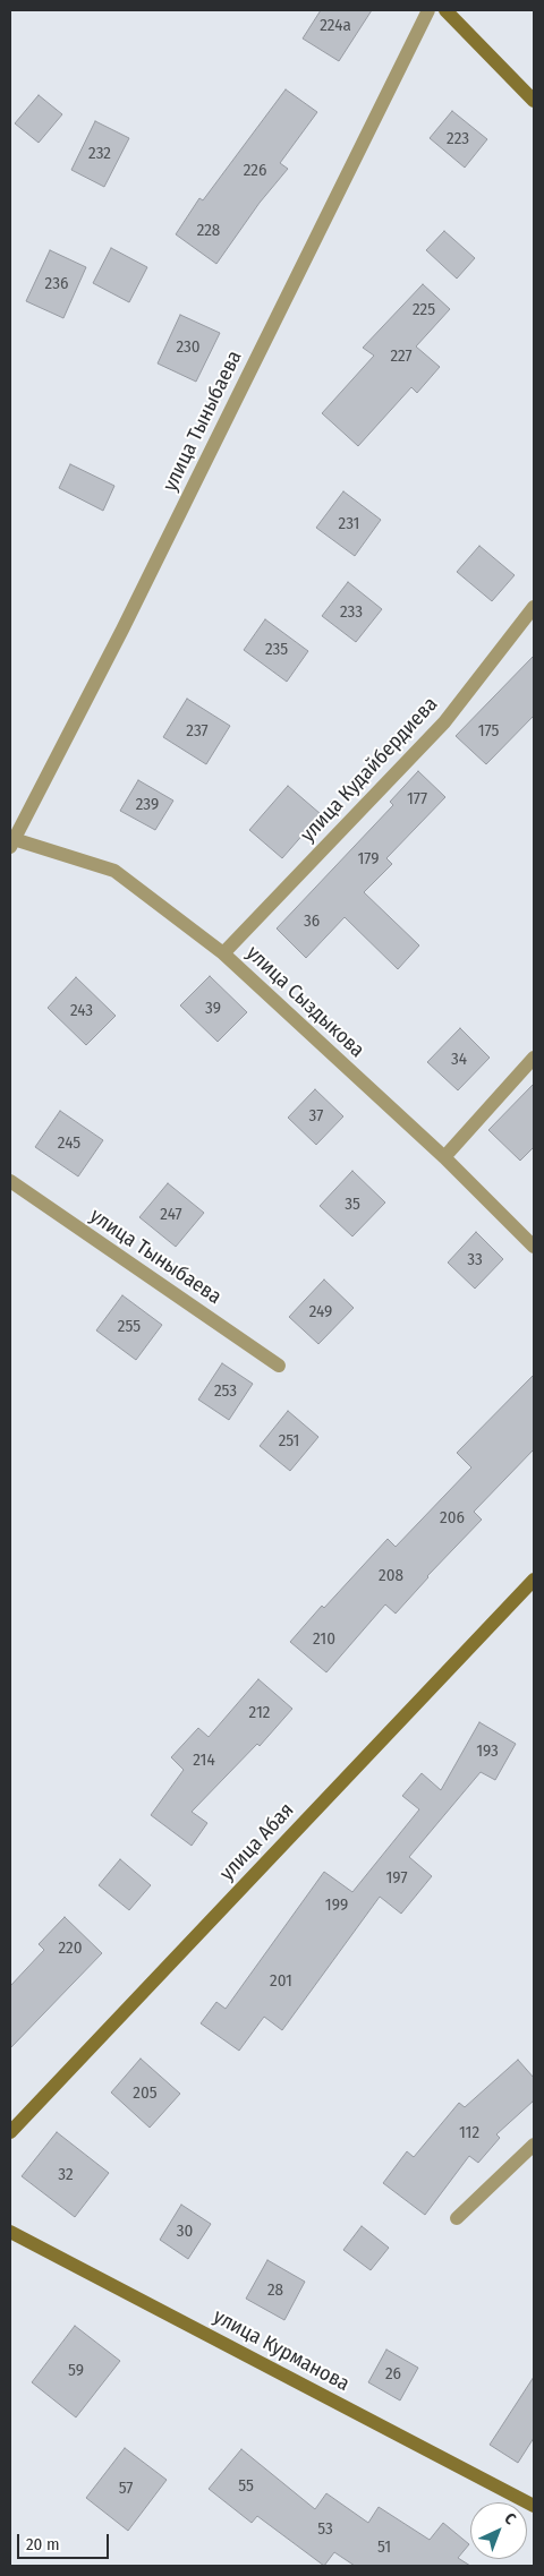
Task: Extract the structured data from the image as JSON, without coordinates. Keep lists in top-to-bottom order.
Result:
{
  "streets": {
    "street": [
      "улица Тыныбаева",
      "улица Кудайбердиева",
      "улица Сыздыкова",
      "улица Абая",
      "улица Курманова"
    ]
  },
  "crossings": [
    ["улица Тыныбаева", "улица Сыздыкова"],
    ["улица Кудайбердиева", "улица Сыздыкова"]
  ],
  "house_numbers": [
    "224а",
    "223",
    "232",
    "226",
    "228",
    "236",
    "225",
    "230",
    "227",
    "231",
    "233",
    "235",
    "237",
    "175",
    "177",
    "239",
    "179",
    "36",
    "39",
    "243",
    "34",
    "37",
    "245",
    "35",
    "247",
    "33",
    "249",
    "255",
    "253",
    "251",
    "206",
    "208",
    "210",
    "212",
    "193",
    "214",
    "197",
    "199",
    "220",
    "201",
    "205",
    "112",
    "32",
    "30",
    "28",
    "59",
    "26",
    "55",
    "57",
    "53",
    "51"
  ],
  "scale_bar": "20 m",
  "north": "top right"
}
